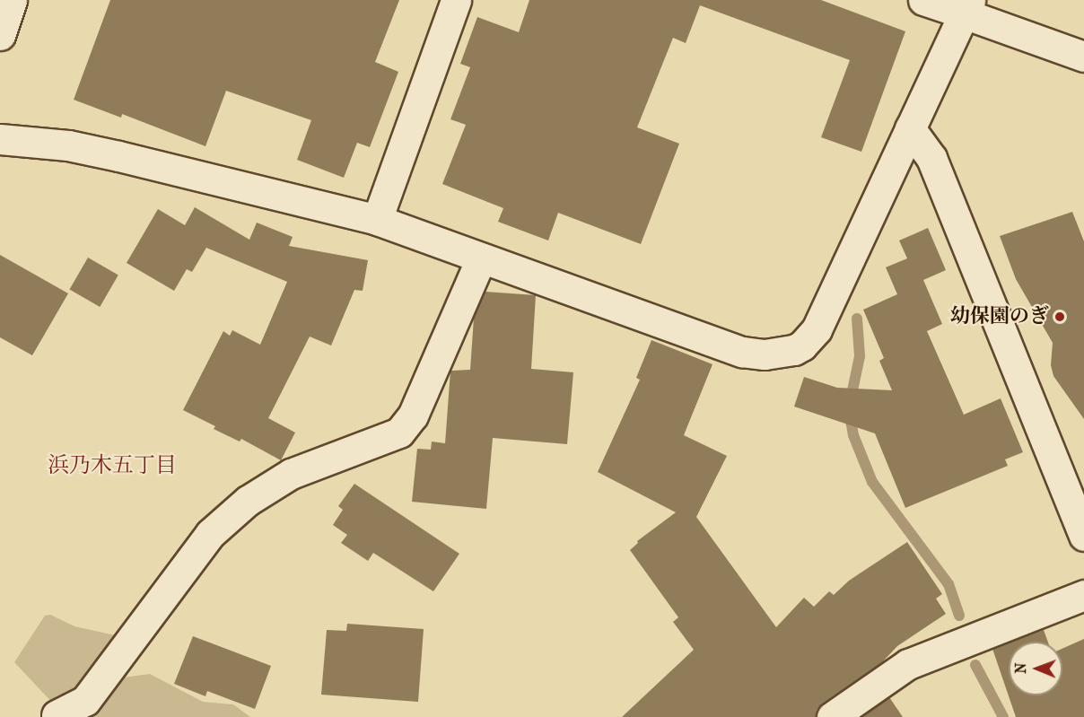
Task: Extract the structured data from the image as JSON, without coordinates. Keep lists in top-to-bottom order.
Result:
{
  "districts": ["浜乃木五丁目"],
  "places": ["幼保園のぎ"],
  "north": "left"
}
